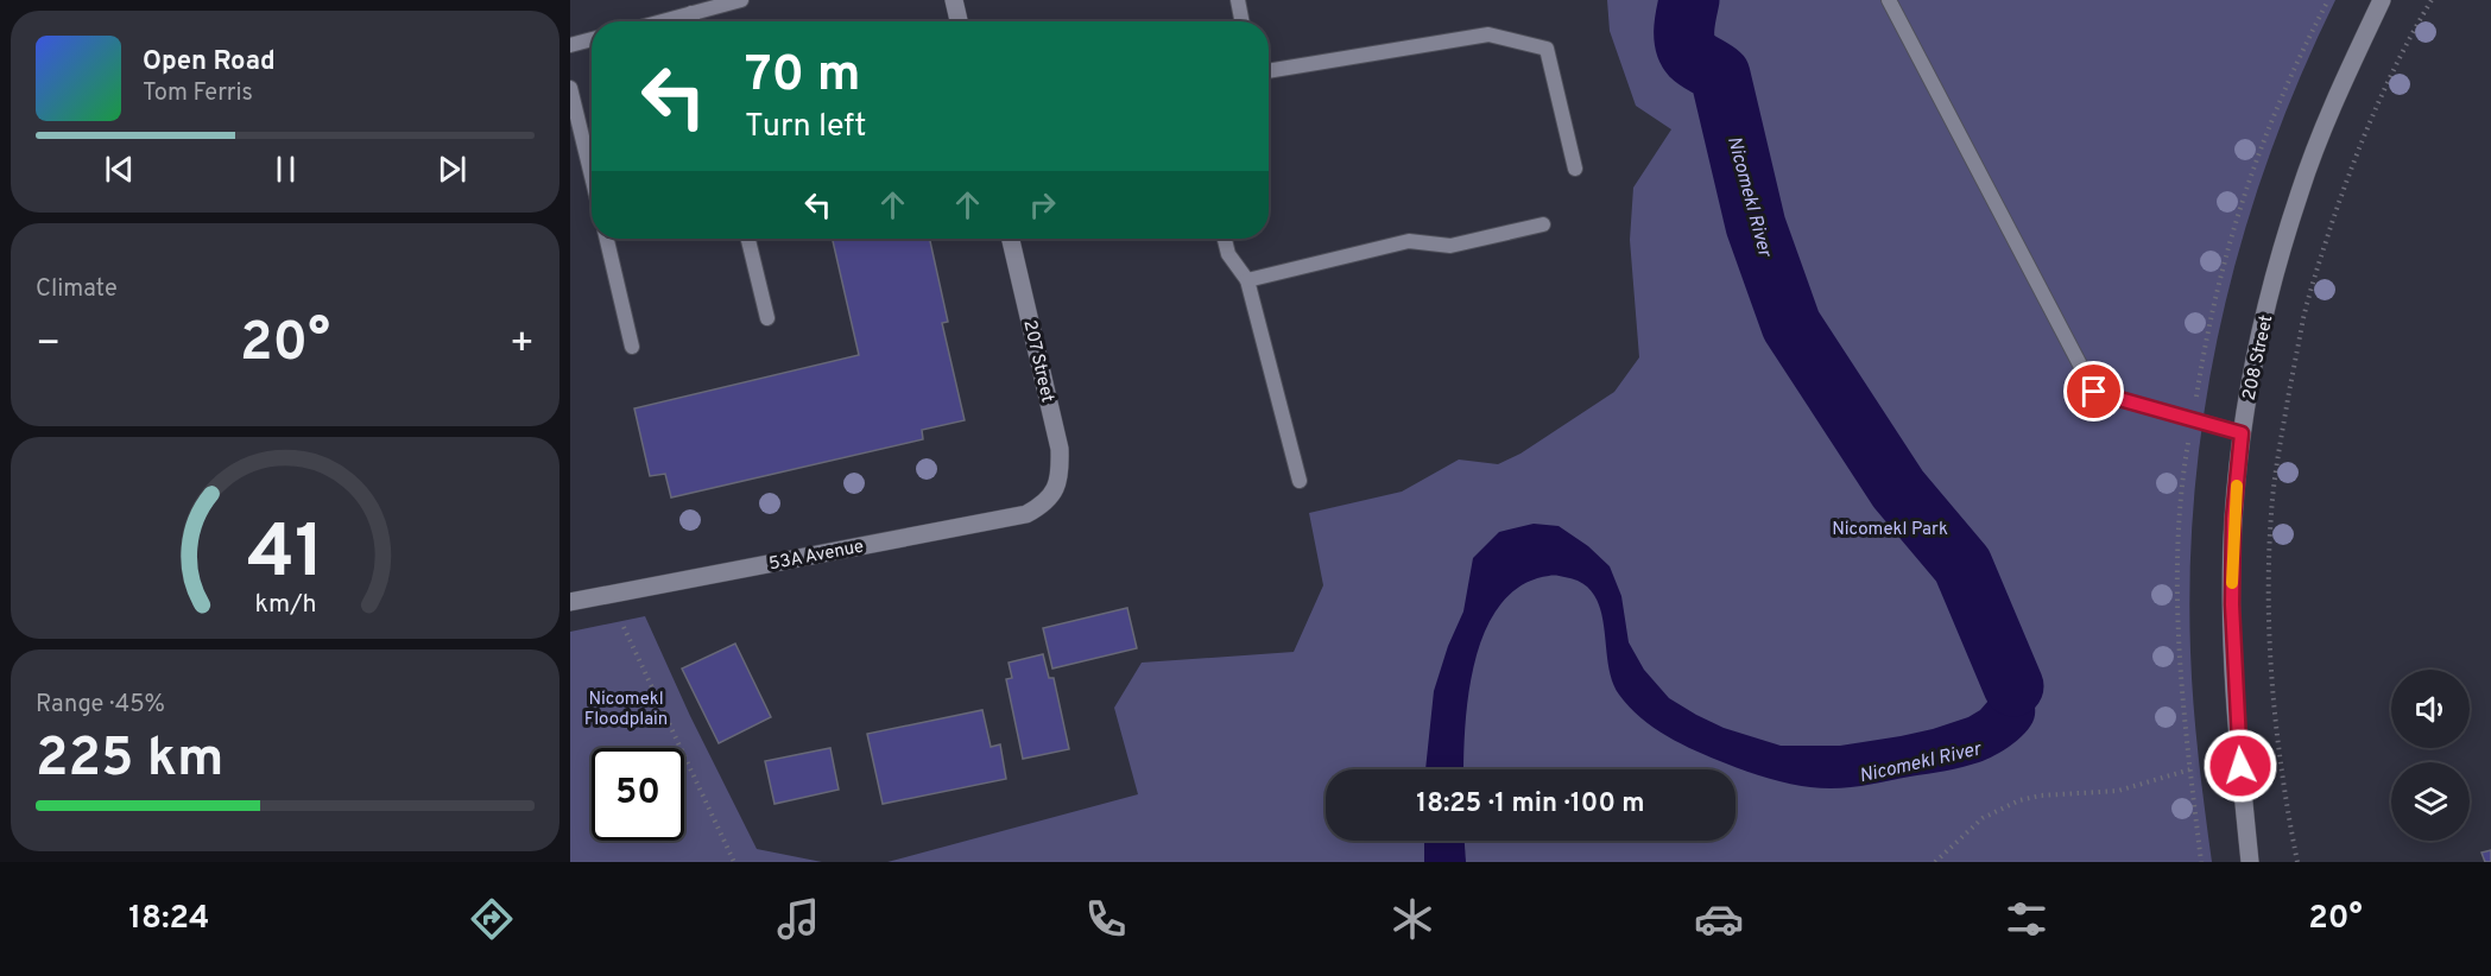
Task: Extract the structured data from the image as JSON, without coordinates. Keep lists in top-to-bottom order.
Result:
{
  "streets": {
    "main road": ["208 Street", "207 Street", "53A Avenue"]
  },
  "crossings": [
    ["207 Street", "53A Avenue"]
  ],
  "water": ["Nicomekl River"],
  "parks": ["Nicomekl Park", "Nicomekl Floodplain"],
  "page": {
    "turn": ["70 m", "Turn left"],
    "song": ["Open Road", "Tom Ferris"],
    "tile": [
      "Climate",
      ["Range · 45%", "225 km"]
    ],
    "heat": ["−", "20°", "+"],
    "limit": "50",
    "trip": "18:25 · 1 min · 100 m",
    "tabs": ["18:24", "20°"],
    "gauge": ["41", "km/h"]
  }
}
